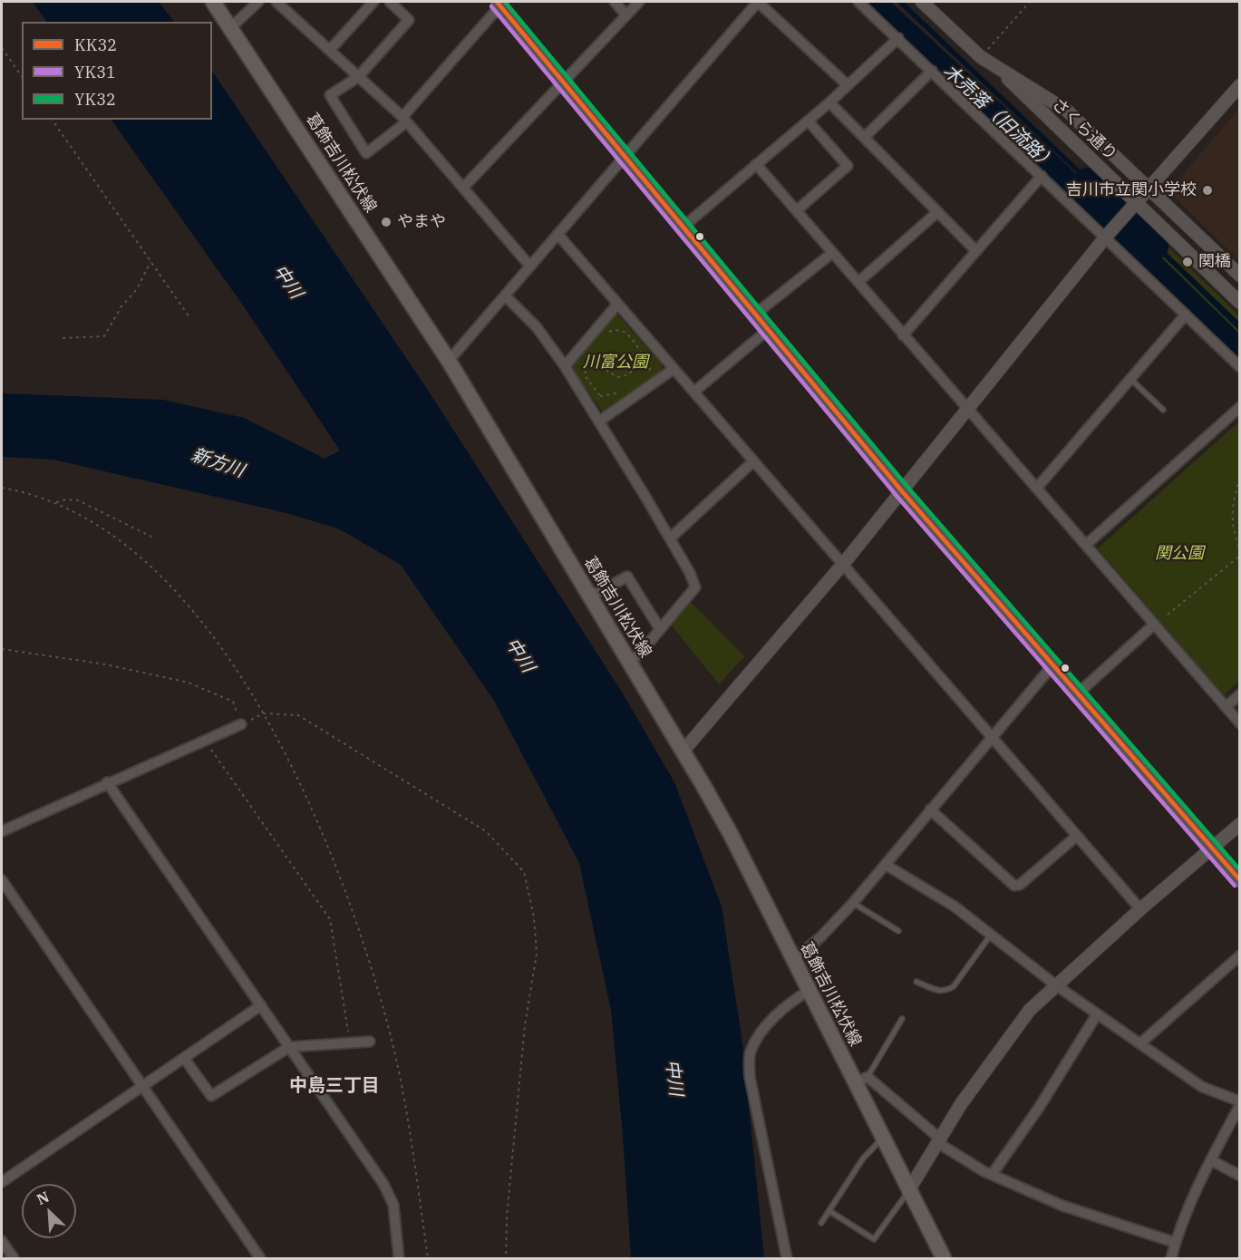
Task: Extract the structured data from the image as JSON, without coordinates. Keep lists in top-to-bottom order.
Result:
{
  "streets": {
    "main road": ["葛飾吉川松伏線"],
    "street": ["さくら通り"]
  },
  "districts": ["中島三丁目"],
  "water": ["木売落（旧流路）", "中川", "新方川"],
  "parks": ["川富公園", "関公園"],
  "places": ["吉川市立関小学校", "やまや", "関橋"],
  "lines": ["transit line KK32", "transit line YK32", "transit line YK31"],
  "legend": ["KK32", "YK31", "YK32"],
  "north": "top left"
}
